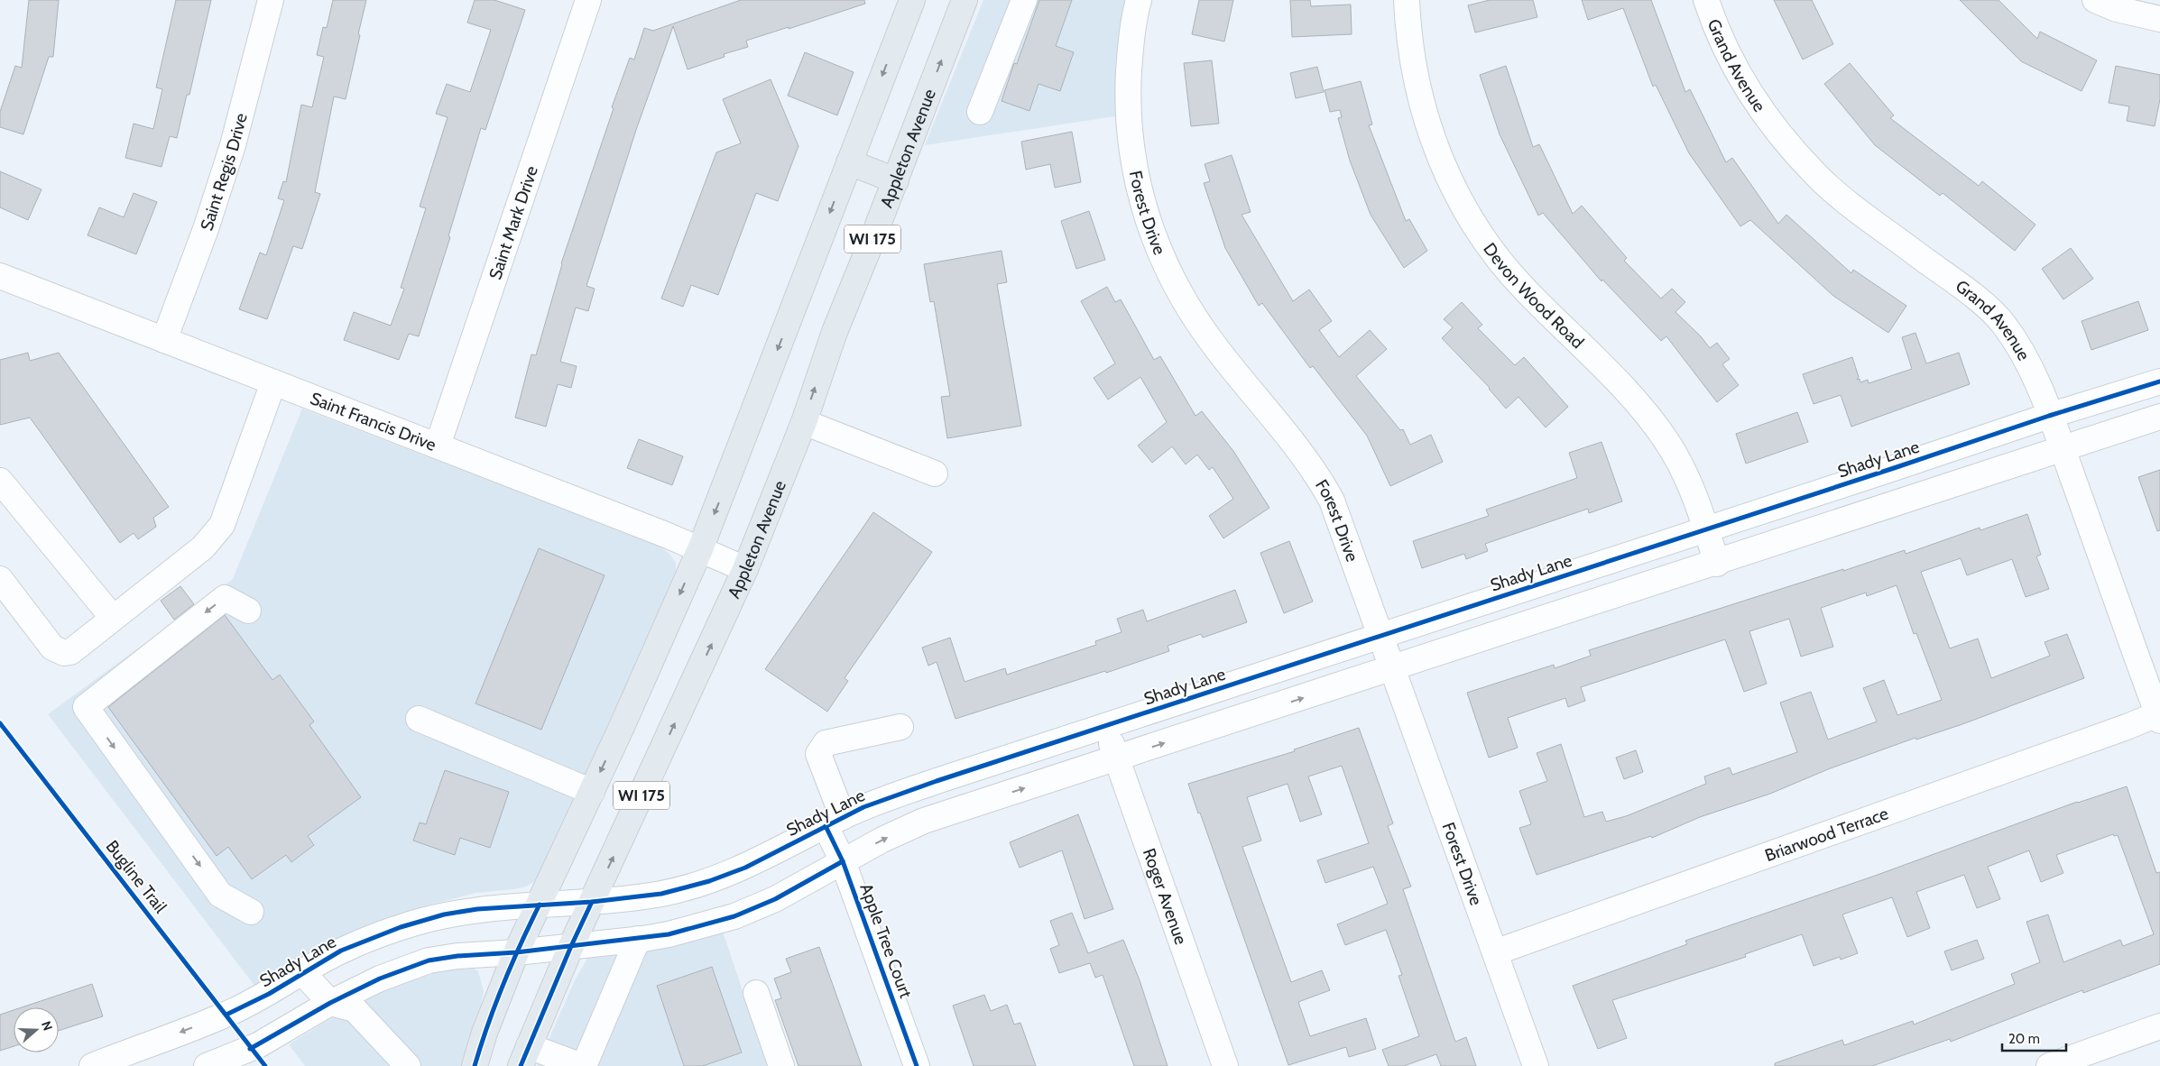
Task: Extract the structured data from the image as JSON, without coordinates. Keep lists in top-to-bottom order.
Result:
{
  "streets": {
    "main road": ["Appleton Avenue", "WI 175"],
    "street": [
      "Grand Avenue",
      "Saint Regis Drive",
      "Forest Drive",
      "Saint Mark Drive",
      "Devon Wood Road",
      "Saint Francis Drive",
      "Shady Lane",
      "Briarwood Terrace",
      "Roger Avenue",
      "Apple Tree Court"
    ],
    "cycle path": ["Bugline Trail"]
  },
  "crossings": [
    ["Grand Avenue", "Shady Lane"],
    ["Grand Avenue", "Briarwood Terrace"],
    ["Appleton Avenue", "Saint Francis Drive"],
    ["Appleton Avenue", "Shady Lane"],
    ["Saint Regis Drive", "Saint Francis Drive"],
    ["Forest Drive", "Shady Lane"],
    ["Forest Drive", "Briarwood Terrace"],
    ["Saint Mark Drive", "Saint Francis Drive"],
    ["WI 175", "Saint Francis Drive"],
    ["WI 175", "Shady Lane"],
    ["Devon Wood Road", "Shady Lane"],
    ["Shady Lane", "Roger Avenue"],
    ["Shady Lane", "Apple Tree Court"]
  ],
  "scale_bar": "20 m",
  "north": "right"
}
